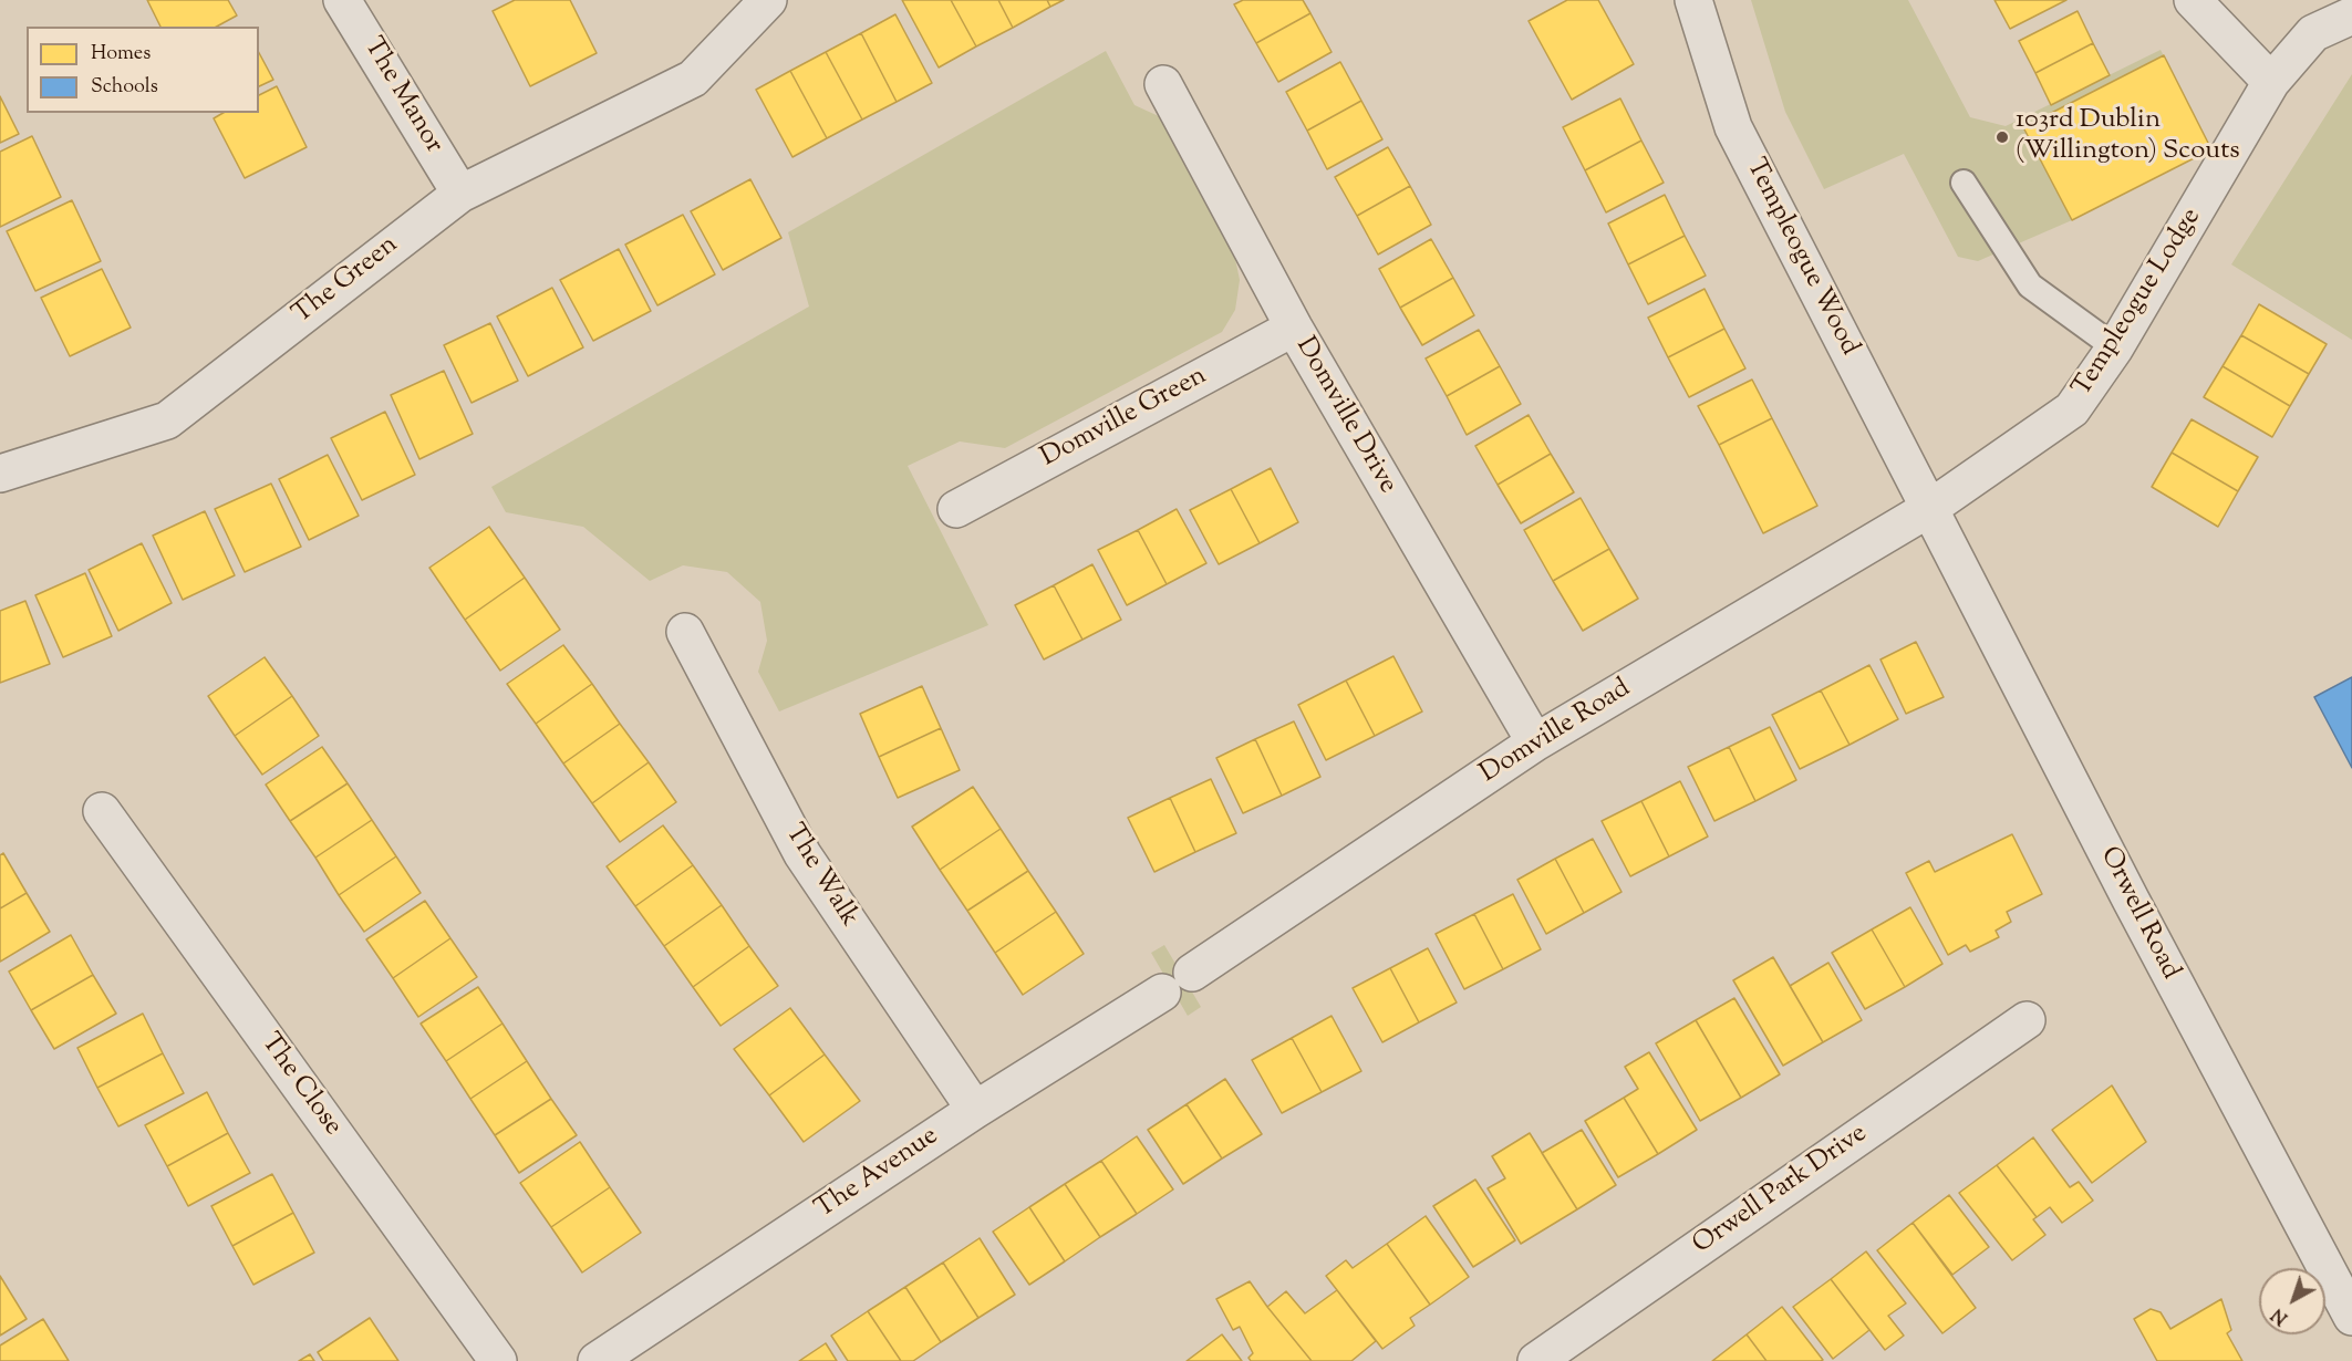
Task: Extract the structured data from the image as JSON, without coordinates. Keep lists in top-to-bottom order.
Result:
{
  "streets": {
    "street": [
      "The Manor",
      "Templeogue Wood",
      "The Green",
      "Templeogue Lodge",
      "Domville Drive",
      "Domville Green",
      "Domville Road",
      "The Walk",
      "Orwell Road",
      "The Close",
      "The Avenue",
      "Orwell Park Drive"
    ]
  },
  "crossings": [
    ["The Manor", "The Green"],
    ["Templeogue Wood", "Templeogue Lodge"],
    ["Templeogue Wood", "Domville Road"],
    ["Templeogue Wood", "Orwell Road"],
    ["Templeogue Lodge", "Domville Road"],
    ["Templeogue Lodge", "Orwell Road"],
    ["Domville Drive", "Domville Green"],
    ["Domville Drive", "Domville Road"],
    ["Domville Road", "Orwell Road"],
    ["The Walk", "The Avenue"]
  ],
  "places": ["103rd Dublin (Willington) Scouts"],
  "legend": ["Homes", "Schools"],
  "north": "bottom left"
}
